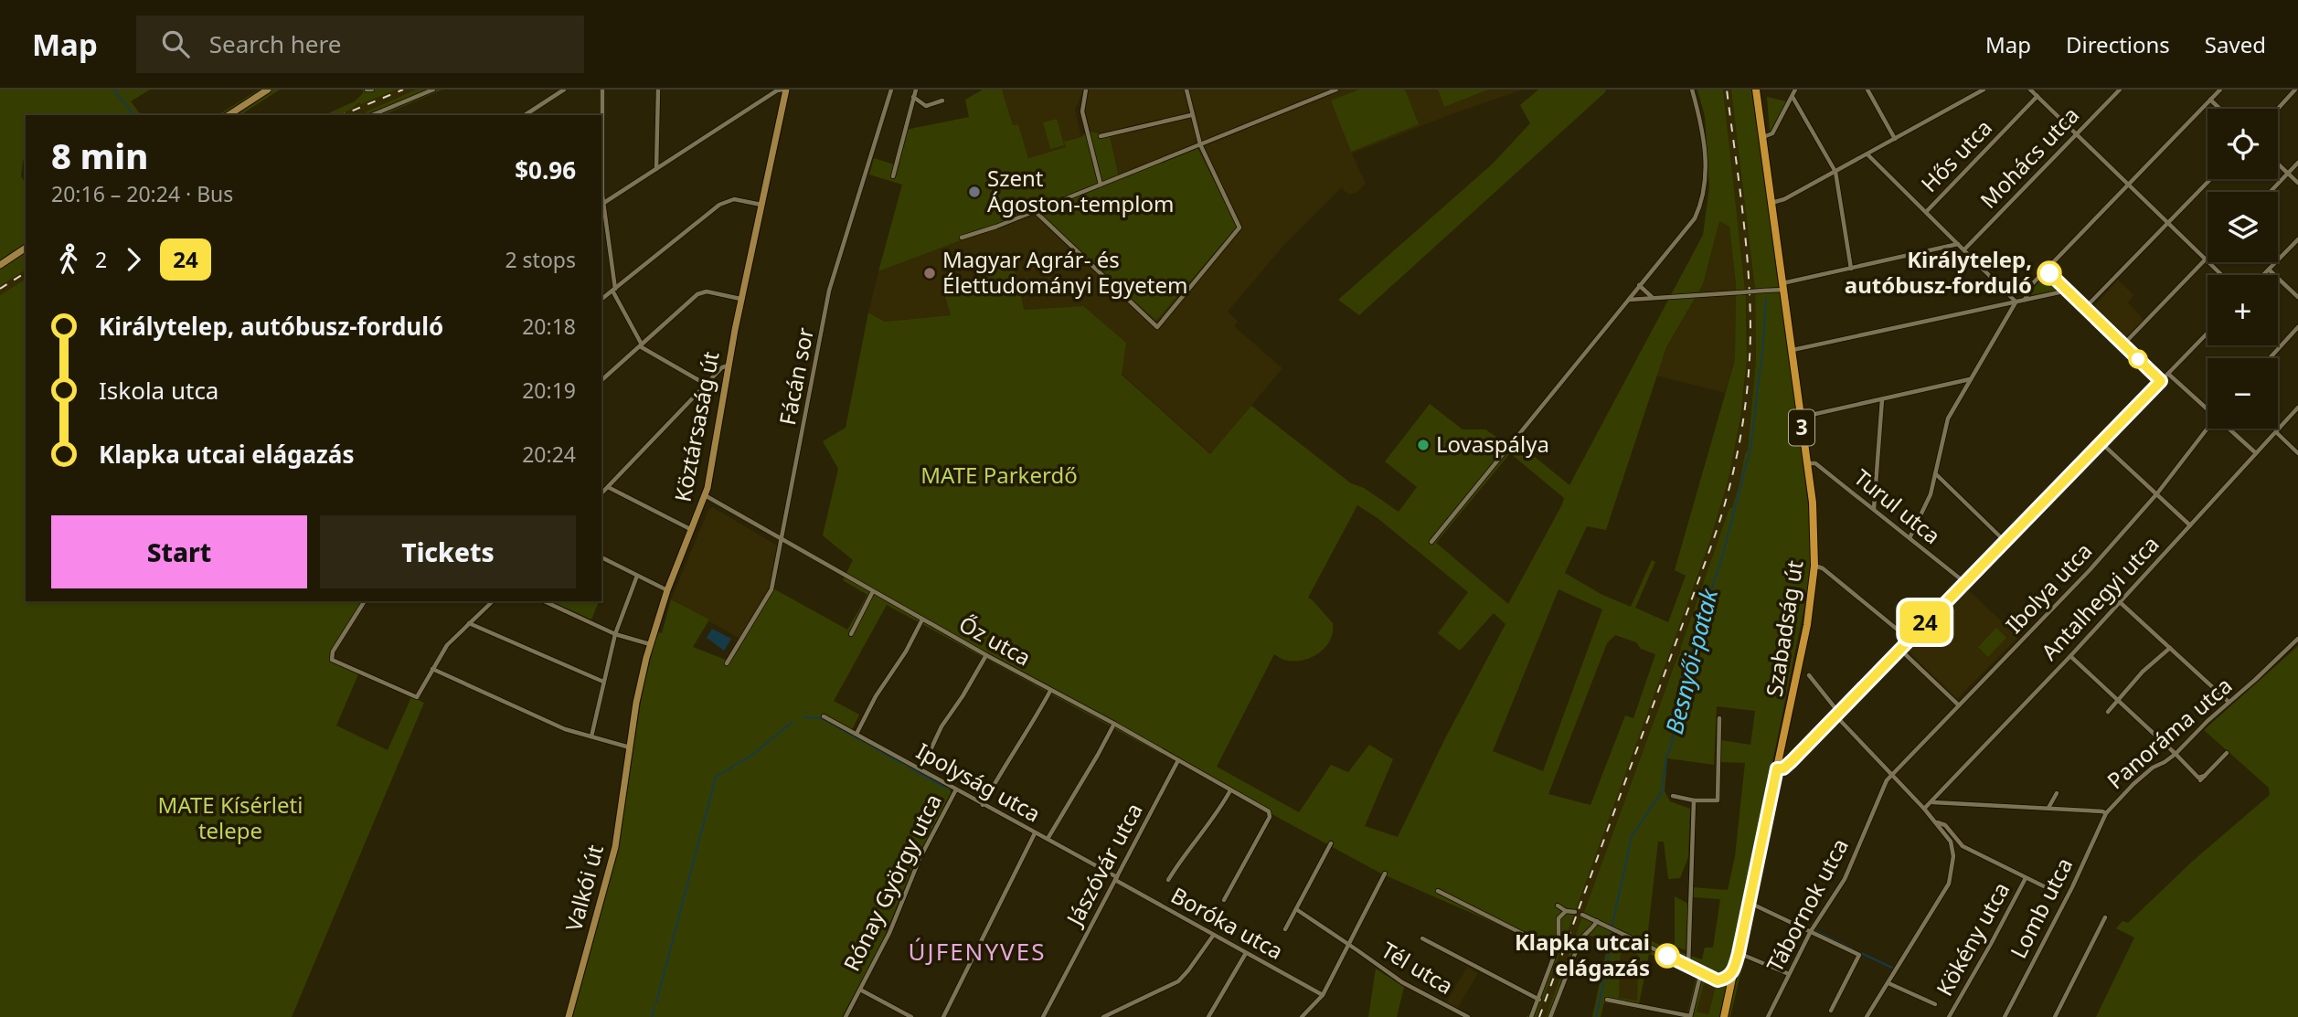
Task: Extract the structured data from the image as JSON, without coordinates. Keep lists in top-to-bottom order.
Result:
{
  "streets": {
    "main road": [
      "Köztársaság út",
      "3",
      "Szabadság út",
      "Valkói út"
    ],
    "street": [
      "Hős utca",
      "Mohács utca",
      "Fácán sor",
      "Turul utca",
      "Ibolya utca",
      "Antalhegyi utca",
      "Őz utca",
      "Panoráma utca",
      "Ipolyság utca",
      "Jászóvár utca",
      "Rónay György utca",
      "Tábornok utca",
      "Lomb utca",
      "Boróka utca",
      "Kökény utca",
      "Tél utca"
    ]
  },
  "crossings": [
    ["Fácán sor", "Őz utca"],
    ["Köztársaság út", "Őz utca"],
    ["Köztársaság út", "Valkói út"],
    ["Turul utca", "Szabadság út"],
    ["Ibolya utca", "Tábornok utca"],
    ["Antalhegyi utca", "Panoráma utca"],
    ["Őz utca", "Jászóvár utca"],
    ["Panoráma utca", "Lomb utca"],
    ["Ipolyság utca", "Jászóvár utca"],
    ["Ipolyság utca", "Rónay György utca"],
    ["Ipolyság utca", "Boróka utca"],
    ["Jászóvár utca", "Boróka utca"]
  ],
  "districts": ["ÚJFENYVES"],
  "water": ["Besnyői-patak"],
  "parks": ["MATE Parkerdő", "MATE Kísérleti telepe"],
  "places": [
    "Szent Ágoston-templom",
    "Magyar Agrár- és Élettudományi Egyetem",
    "Királytelep, autóbusz-forduló",
    "Lovaspálya",
    "Klapka utcai elágazás"
  ],
  "lines": ["bus line 24"],
  "page": {
    "header": "Map",
    "search": "Search here",
    "nav": ["Map", "Directions", "Saved"],
    "on_map": "24",
    "map_buttons": ["+", "−"],
    "heading": ["8 min", "20:16 – 20:24 · Bus", "$0.96"],
    "legs": ["2", "24", "2 stops"],
    "list": [
      {
        "name": "Királytelep, autóbusz-forduló",
        "value": "20:18"
      },
      {
        "name": "Iskola utca",
        "value": "20:19"
      },
      {
        "name": "Klapka utcai elágazás",
        "value": "20:24"
      }
    ],
    "buttons": ["Start", "Tickets"]
  }
}
